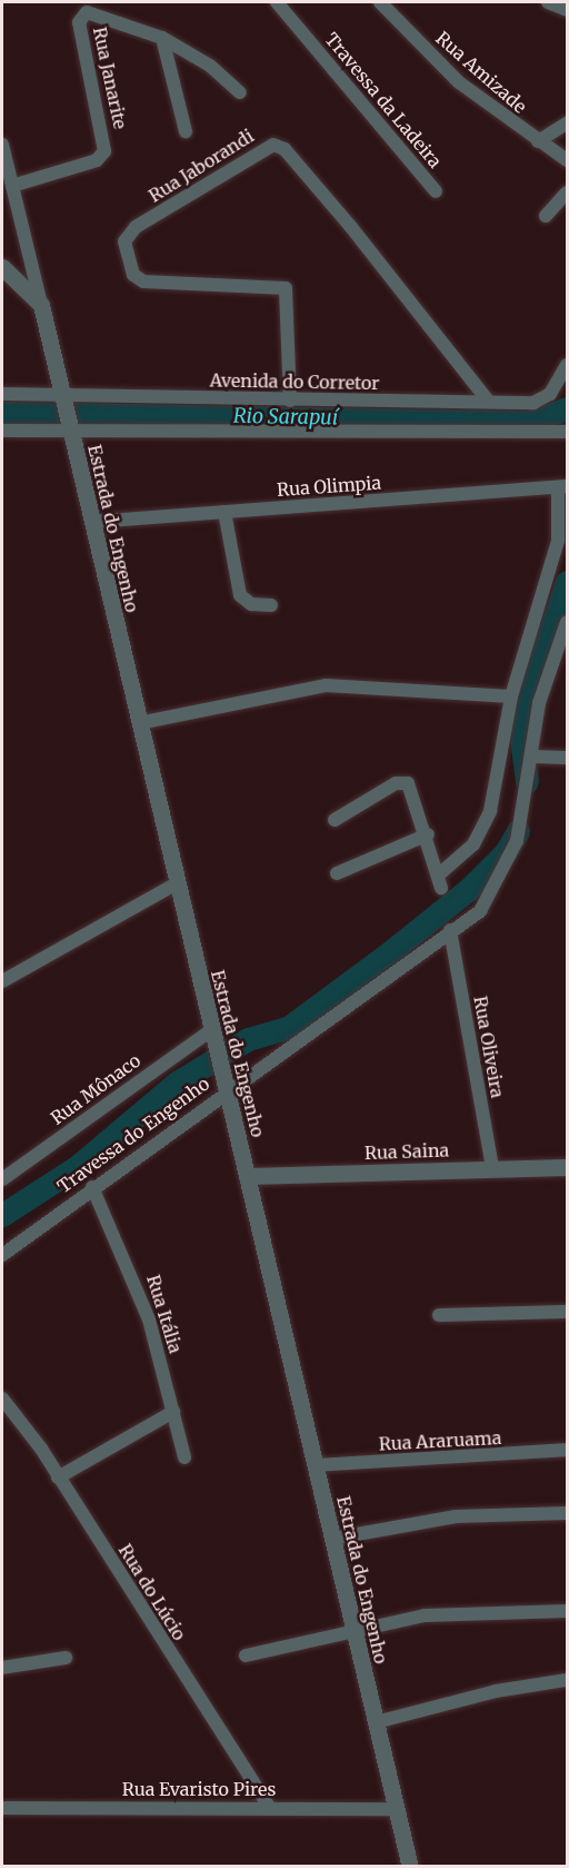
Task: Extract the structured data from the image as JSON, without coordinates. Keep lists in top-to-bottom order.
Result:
{
  "streets": {
    "street": [
      "Rua Amizade",
      "Rua Janarite",
      "Travessa da Ladeira",
      "Rua Jaborandi",
      "Avenida do Corretor",
      "Rua Olimpia",
      "Estrada do Engenho",
      "Rua Oliveira",
      "Rua Mônaco",
      "Travessa do Engenho",
      "Rua Saina",
      "Rua Itália",
      "Rua Araruama",
      "Rua do Lúcio",
      "Rua Evaristo Pires"
    ]
  },
  "crossings": [
    ["Rua Jaborandi", "Avenida do Corretor"],
    ["Avenida do Corretor", "Estrada do Engenho"],
    ["Rua Olimpia", "Estrada do Engenho"],
    ["Estrada do Engenho", "Rua Mônaco"],
    ["Estrada do Engenho", "Travessa do Engenho"],
    ["Estrada do Engenho", "Rua Saina"],
    ["Estrada do Engenho", "Rua Araruama"],
    ["Estrada do Engenho", "Rua Evaristo Pires"],
    ["Rua Oliveira", "Travessa do Engenho"],
    ["Rua Oliveira", "Rua Saina"],
    ["Travessa do Engenho", "Rua Itália"],
    ["Rua do Lúcio", "Rua Evaristo Pires"]
  ],
  "water": ["Rio Sarapuí"]
}
